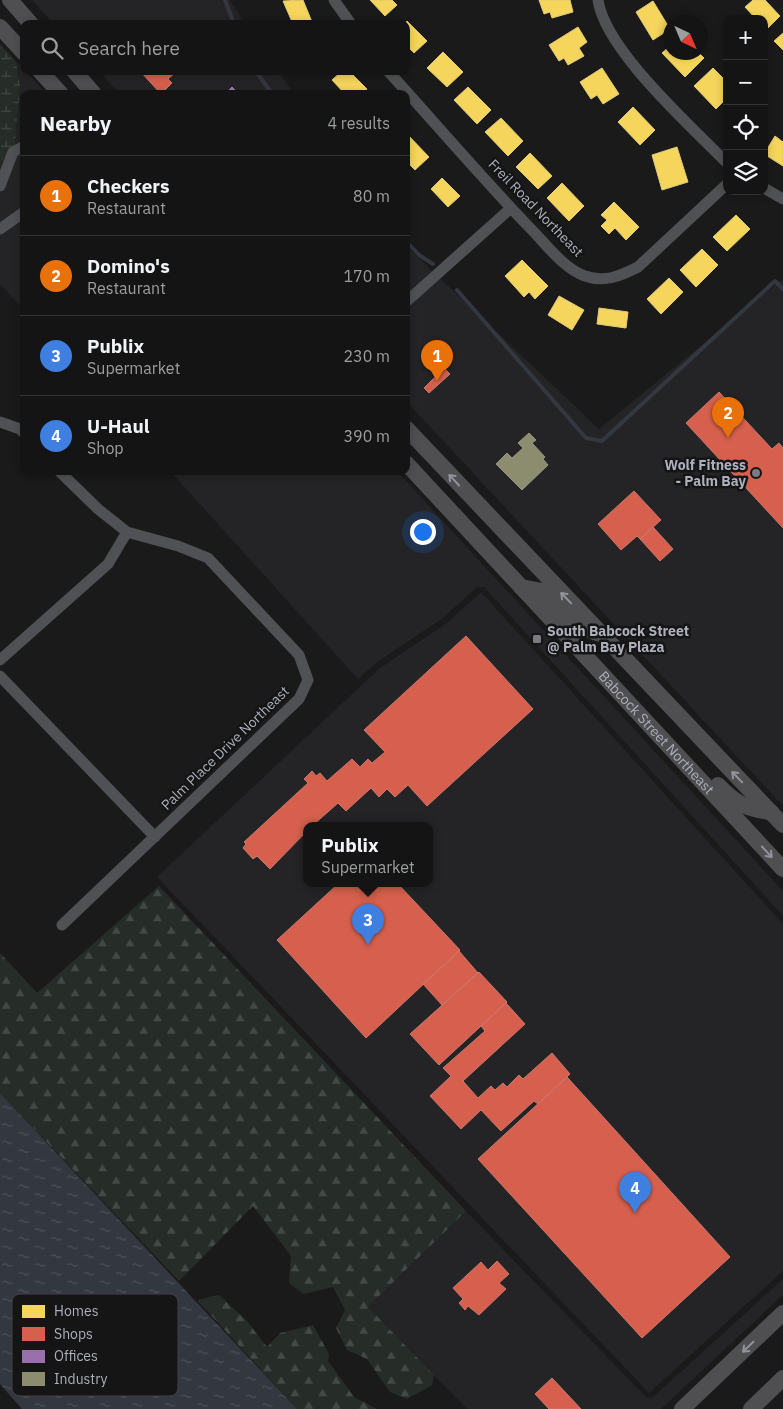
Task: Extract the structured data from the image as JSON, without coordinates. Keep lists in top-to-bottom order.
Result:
{
  "streets": {
    "main road": ["Babcock Street Northeast"],
    "street": ["Freil Road Northeast", "Palm Place Drive Northeast"]
  },
  "places": {
    "other": ["Wolf Fitness - Palm Bay"],
    "transit": ["South Babcock Street @ Palm Bay Plaza"]
  },
  "legend": [
    "Homes",
    "Shops",
    "Offices",
    "Industry"
  ],
  "north": "bottom right",
  "page": {
    "map_buttons": ["+", "−"],
    "search": "Search here",
    "heading": ["Nearby", "4 results"],
    "list": [
      {
        "mark": "1",
        "name": "Checkers",
        "note": "Restaurant",
        "value": "80 m"
      },
      {
        "mark": "2",
        "name": "Domino's",
        "note": "Restaurant",
        "value": "170 m"
      },
      {
        "mark": "3",
        "name": "Publix",
        "note": "Supermarket",
        "value": "230 m"
      },
      {
        "mark": "4",
        "name": "U-Haul",
        "note": "Shop",
        "value": "390 m"
      }
    ],
    "pins": [
      "1",
      "2",
      "3",
      "4"
    ],
    "popup": ["Publix", "Supermarket"]
  }
}
